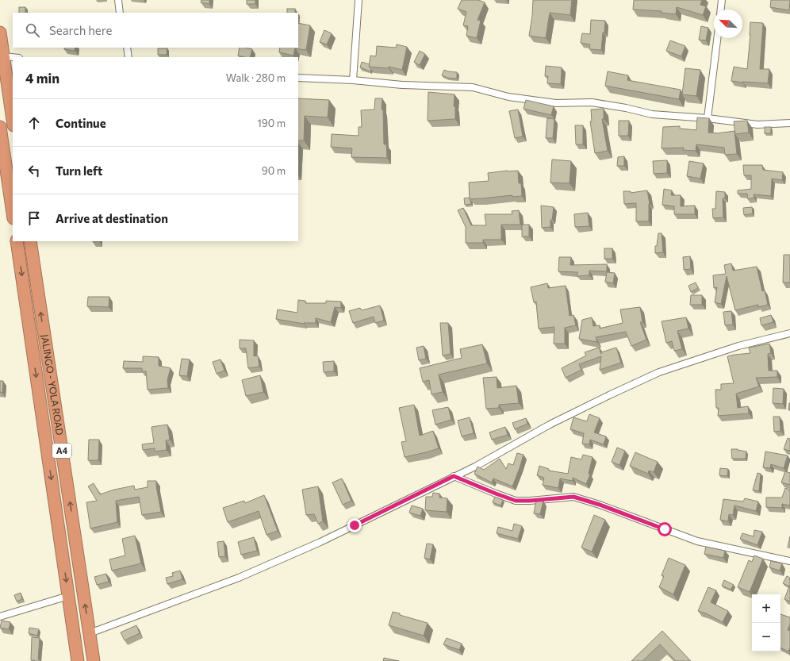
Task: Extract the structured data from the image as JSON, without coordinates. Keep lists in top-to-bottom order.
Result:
{
  "streets": {
    "highway": ["JALINGO - YOLA ROAD", "A4"]
  },
  "north": "top left",
  "page": {
    "search": "Search here",
    "heading": ["4 min", "Walk · 280 m"],
    "list": [
      ["Continue", "190 m"],
      ["Turn left", "90 m"],
      "Arrive at destination"
    ],
    "map_buttons": ["+", "−"]
  }
}
